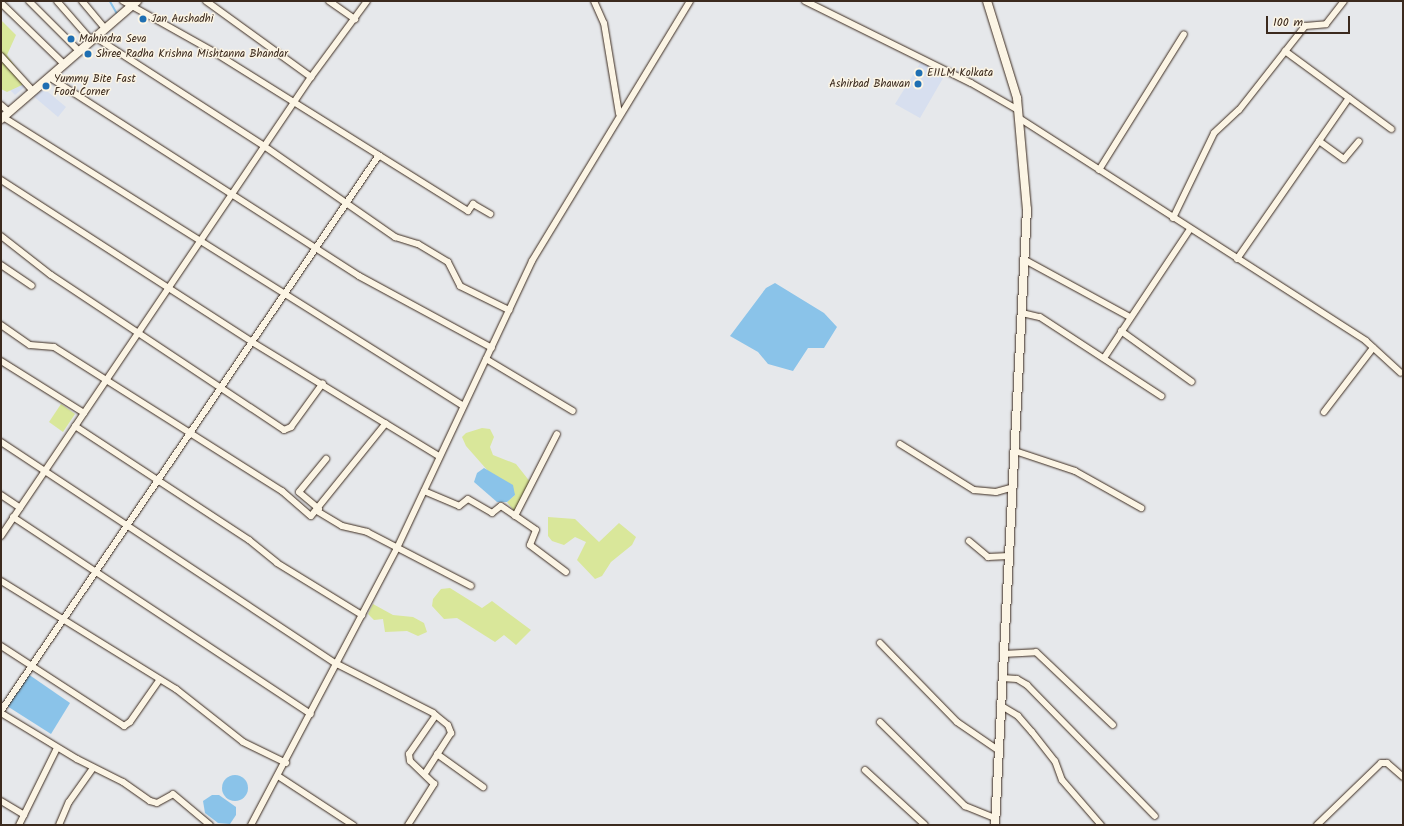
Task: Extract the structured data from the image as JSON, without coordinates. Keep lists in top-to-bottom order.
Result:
{
  "places": [
    "Jan Aushadhi",
    "Mahindra Seva",
    "Shree Radha Krishna Mishtanna Bhandar",
    "EIILM Kolkata",
    "Ashirbad Bhawan",
    "Yummy Bite Fast Food Corner"
  ],
  "scale_bar": "100 m"
}
